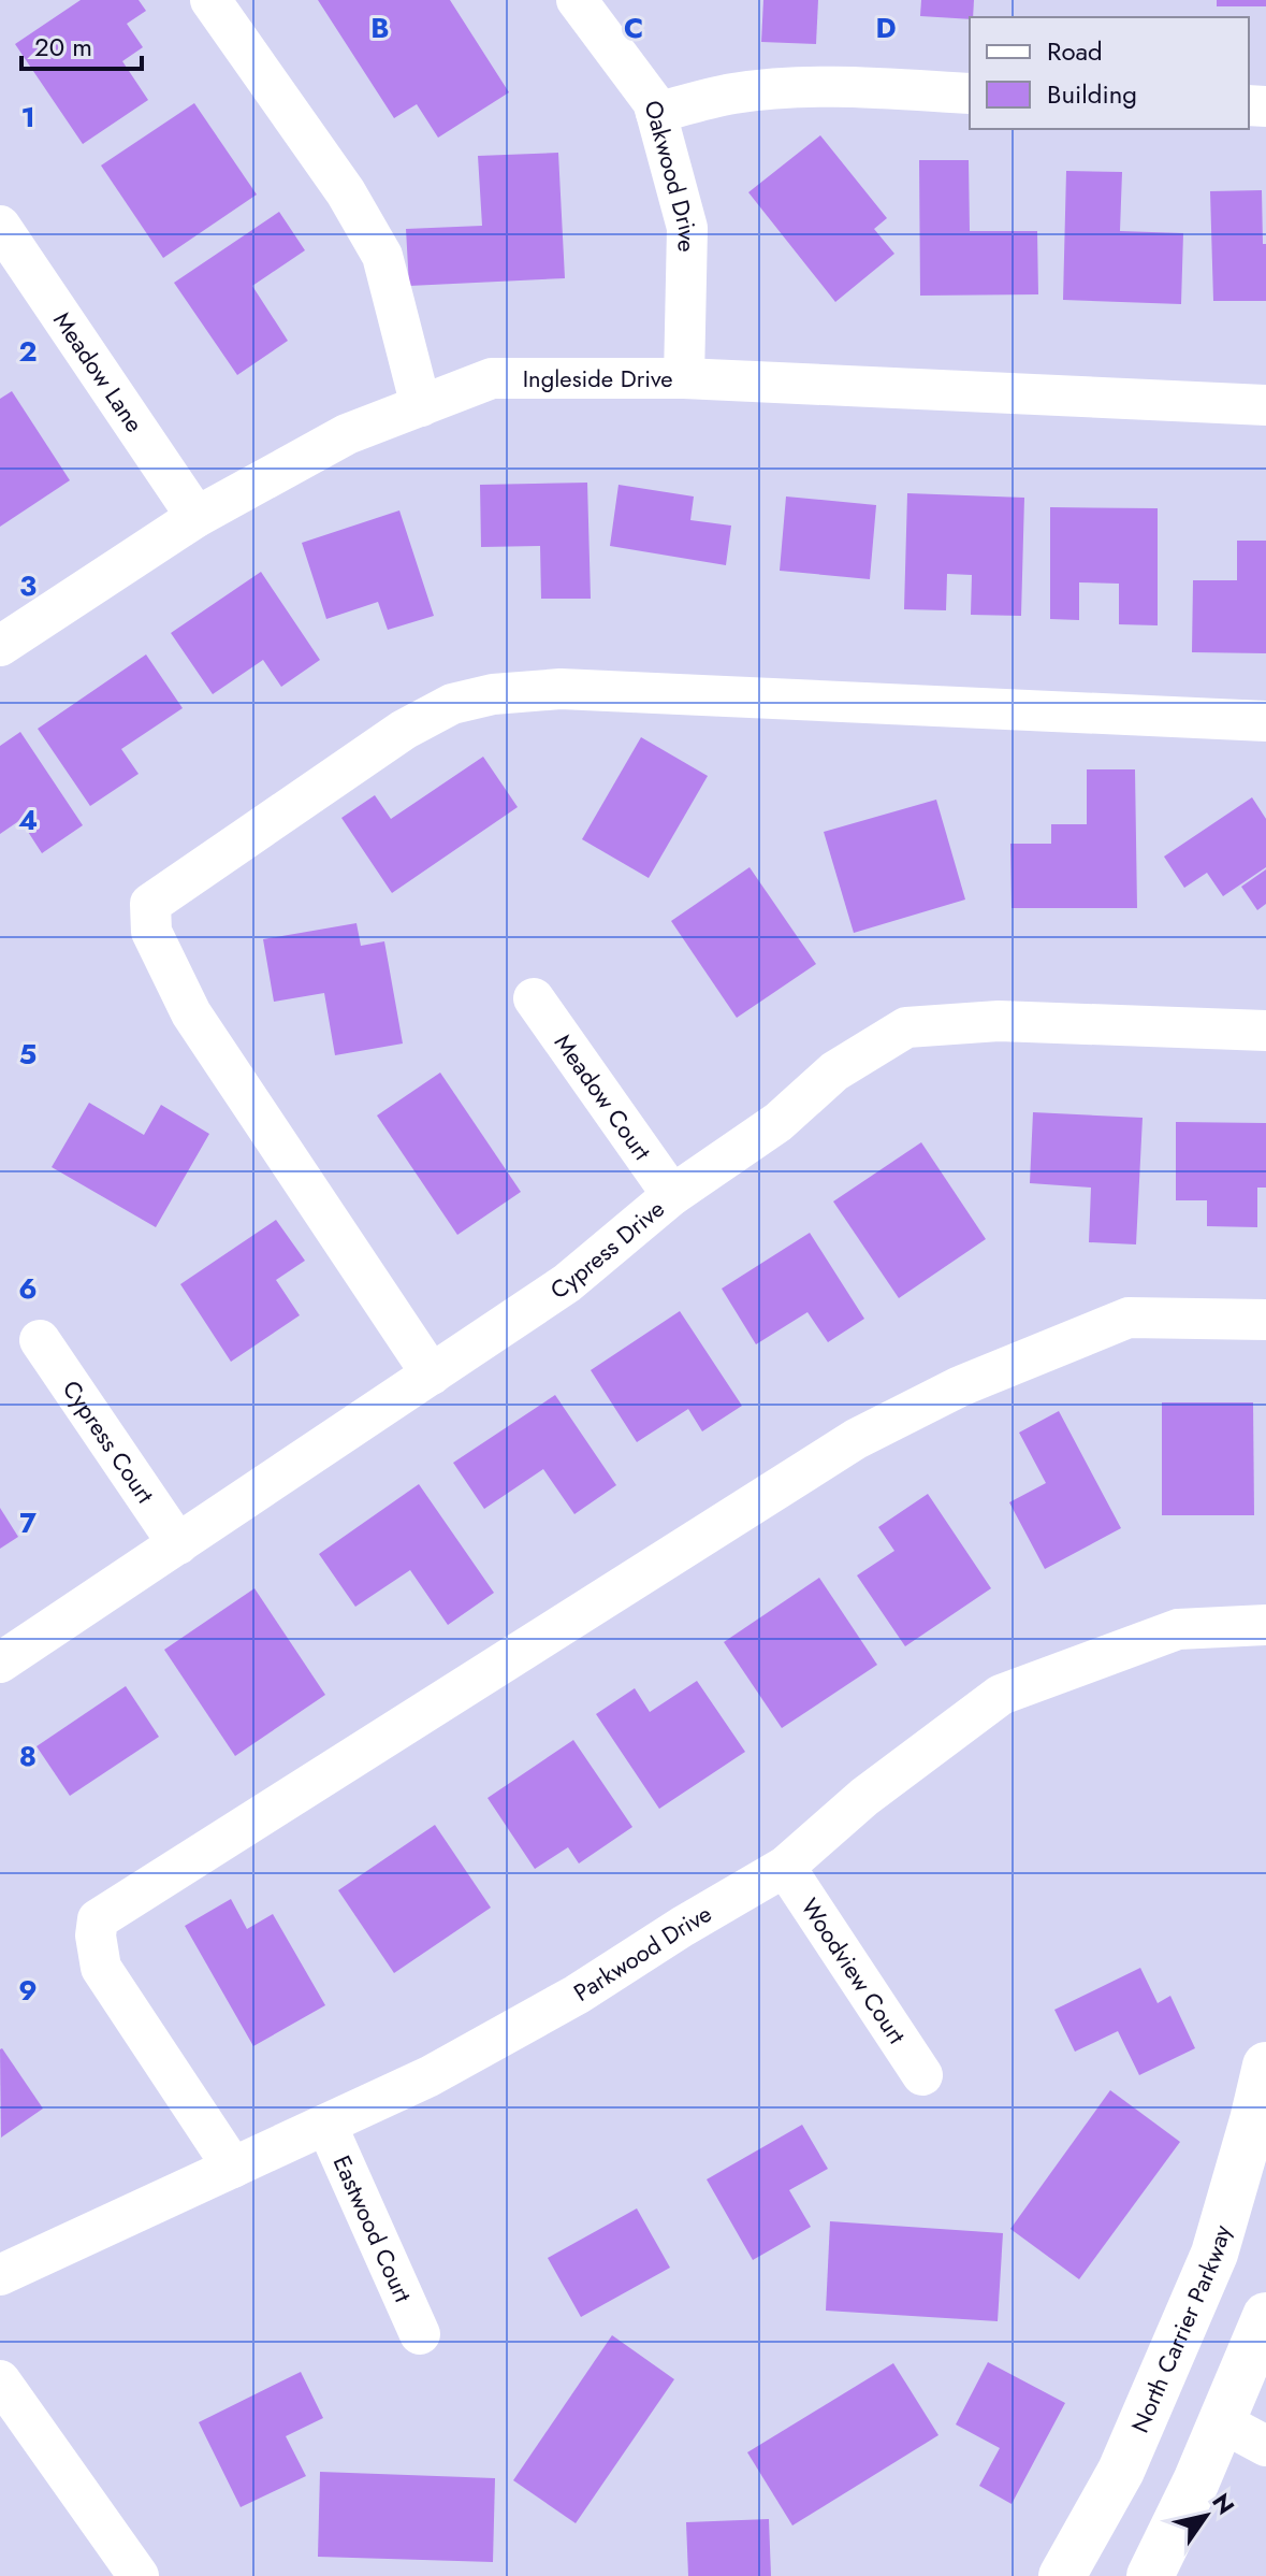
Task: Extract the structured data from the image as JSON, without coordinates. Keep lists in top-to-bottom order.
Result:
{
  "streets": {
    "main road": ["North Carrier Parkway"],
    "street": [
      "Oakwood Drive",
      "Meadow Lane",
      "Ingleside Drive",
      "Meadow Court",
      "Cypress Drive",
      "Cypress Court",
      "Parkwood Drive",
      "Woodview Court",
      "Eastwood Court"
    ]
  },
  "crossings": [
    ["Oakwood Drive", "Ingleside Drive"],
    ["Meadow Lane", "Ingleside Drive"],
    ["Meadow Court", "Cypress Drive"],
    ["Cypress Drive", "Cypress Court"],
    ["Parkwood Drive", "Woodview Court"],
    ["Parkwood Drive", "Eastwood Court"]
  ],
  "legend": ["Road", "Building"],
  "scale_bar": "20 m",
  "north": "top right",
  "grid": {
    "columns": ["B", "C", "D"],
    "rows": [
      "1",
      "2",
      "3",
      "4",
      "5",
      "6",
      "7",
      "8",
      "9"
    ]
  }
}
